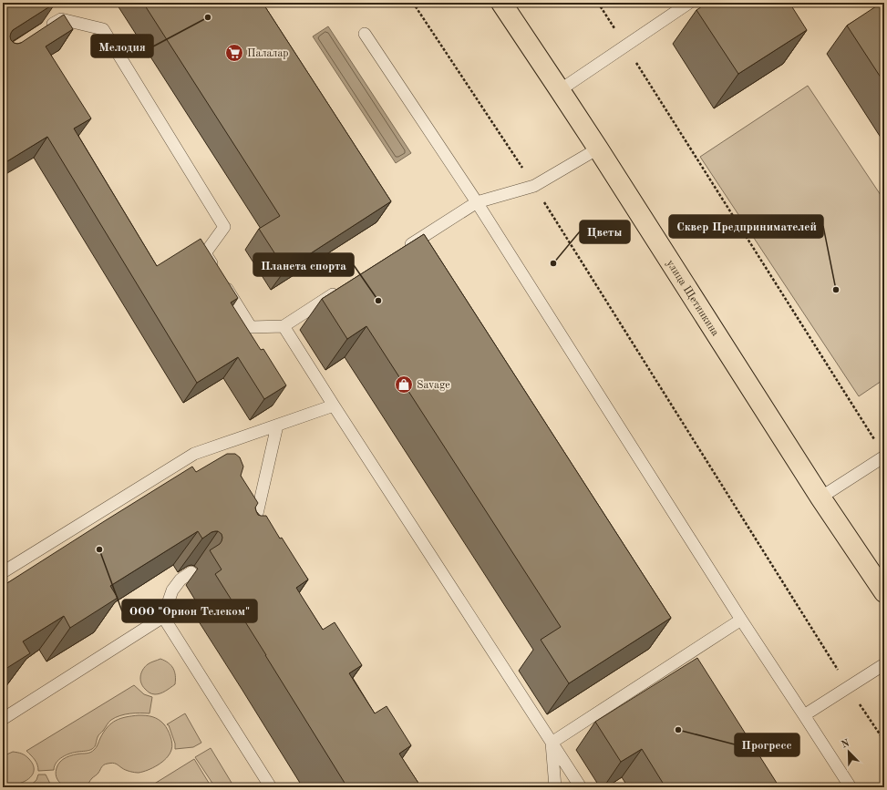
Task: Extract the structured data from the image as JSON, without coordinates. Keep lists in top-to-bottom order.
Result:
{
  "streets": {
    "main road": ["улица Щетинкина"]
  },
  "places": {
    "other": [
      "Мелодия",
      "Цветы",
      "Сквер Предпринимателей",
      "Планета спорта",
      "ООО \"Орион Телеком\"",
      "Прогресс"
    ],
    "supermarket": ["Палалар"],
    "shop": ["Savage"]
  },
  "north": "top left"
}
